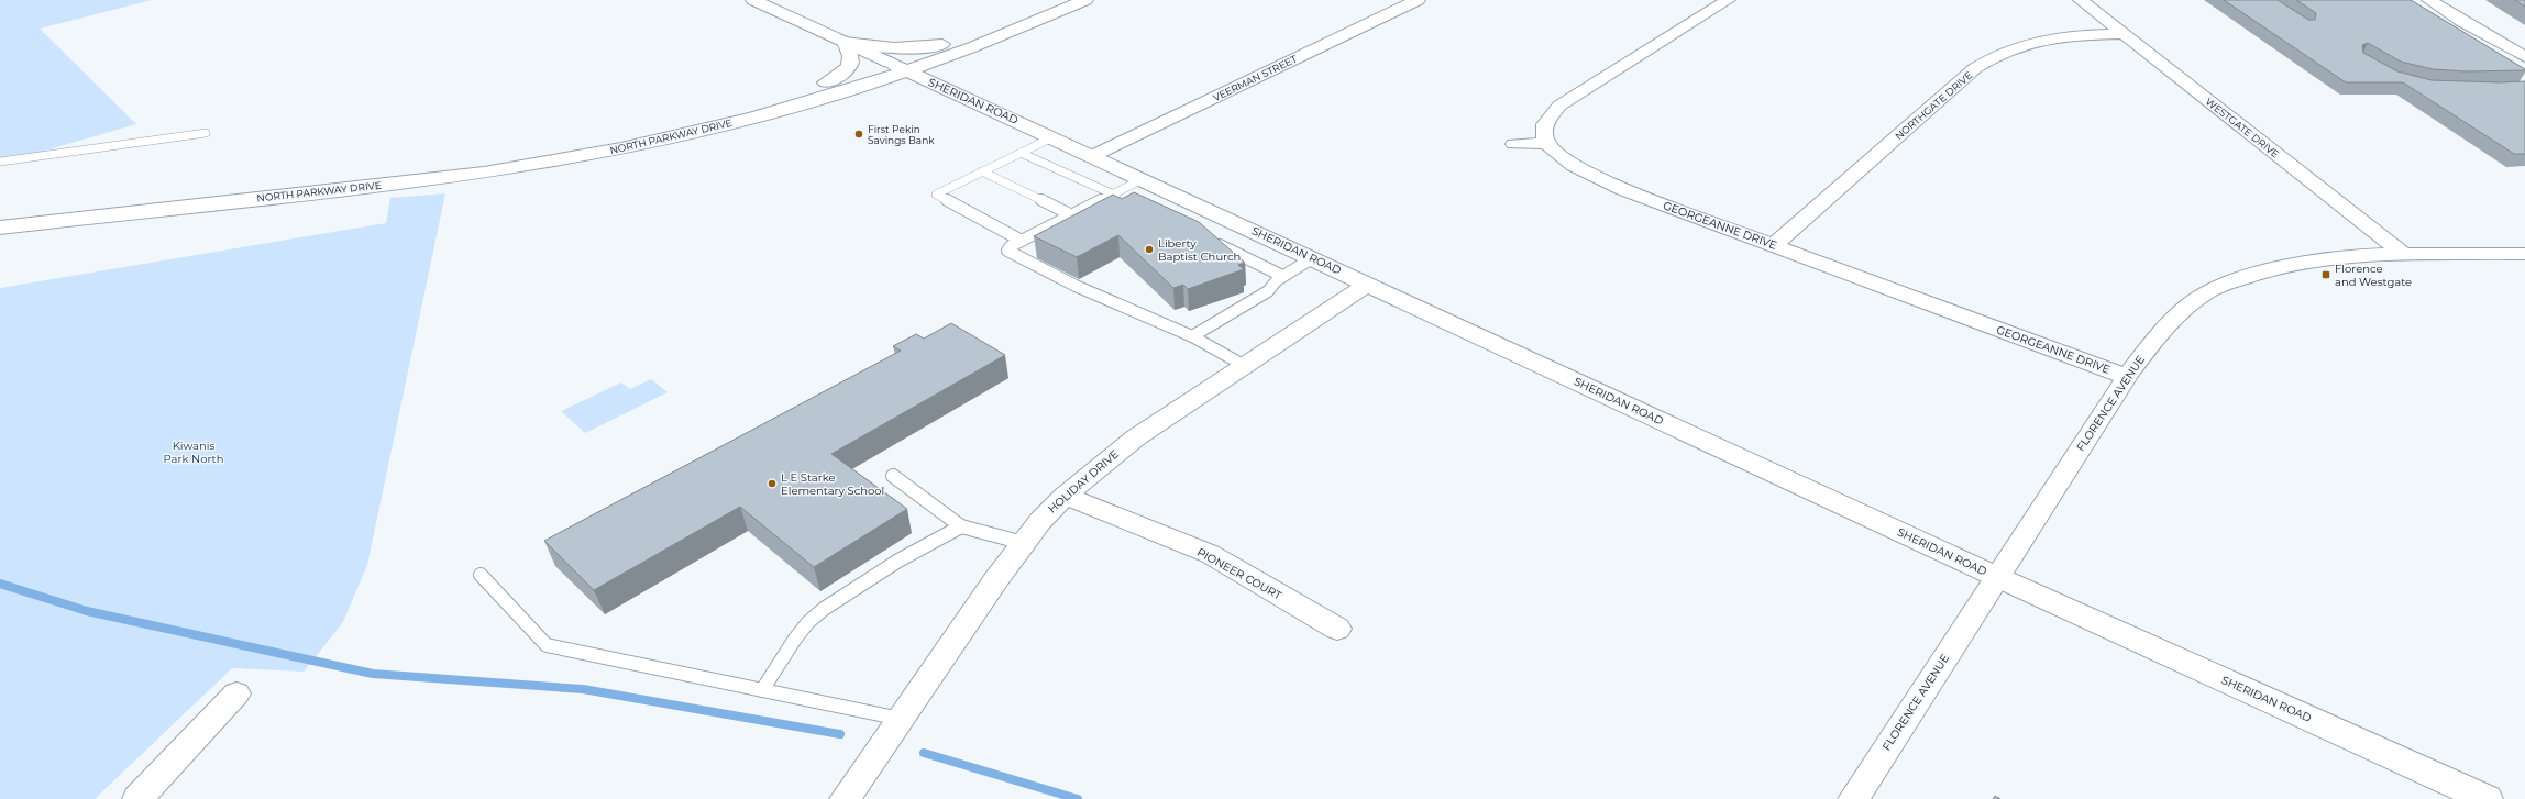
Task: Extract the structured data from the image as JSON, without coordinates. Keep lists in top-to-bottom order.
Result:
{
  "streets": {
    "main road": ["SHERIDAN ROAD", "NORTH PARKWAY DRIVE"],
    "street": [
      "VEERMAN STREET",
      "NORTHGATE DRIVE",
      "WESTGATE DRIVE",
      "GEORGEANNE DRIVE",
      "FLORENCE AVENUE",
      "HOLIDAY DRIVE",
      "PIONEER COURT"
    ]
  },
  "crossings": [
    ["VEERMAN STREET", "SHERIDAN ROAD"],
    ["SHERIDAN ROAD", "NORTH PARKWAY DRIVE"],
    ["SHERIDAN ROAD", "FLORENCE AVENUE"],
    ["SHERIDAN ROAD", "HOLIDAY DRIVE"],
    ["NORTHGATE DRIVE", "WESTGATE DRIVE"],
    ["NORTHGATE DRIVE", "GEORGEANNE DRIVE"],
    ["WESTGATE DRIVE", "FLORENCE AVENUE"],
    ["GEORGEANNE DRIVE", "FLORENCE AVENUE"],
    ["HOLIDAY DRIVE", "PIONEER COURT"]
  ],
  "parks": ["Kiwanis Park North"],
  "places": {
    "other": ["First Pekin Savings Bank", "Liberty Baptist Church", "L E Starke Elementary School"],
    "transit": ["Florence and Westgate"]
  }
}
